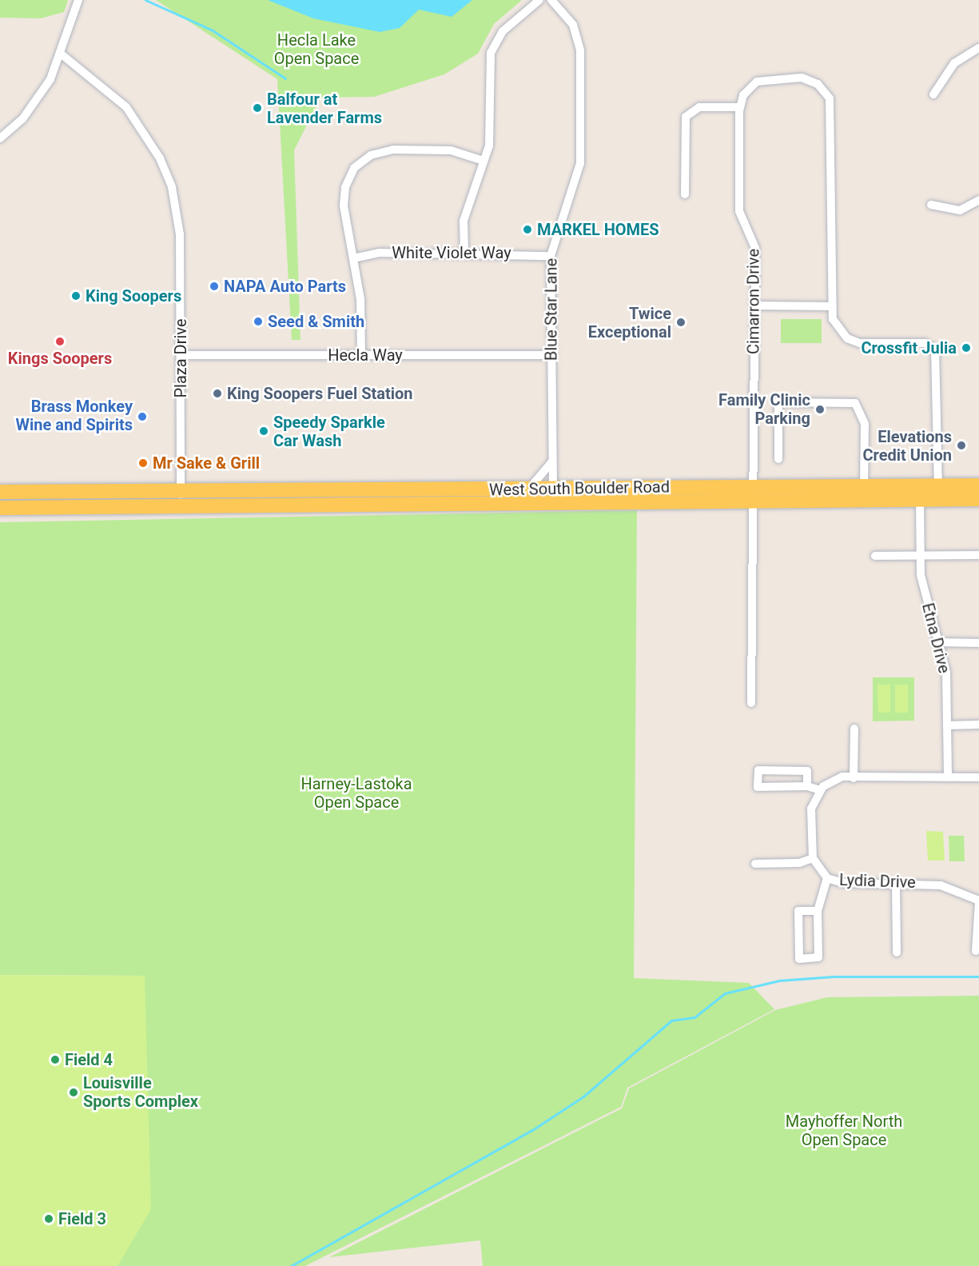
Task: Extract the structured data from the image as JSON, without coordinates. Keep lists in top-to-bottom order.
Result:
{
  "streets": {
    "main road": ["West South Boulder Road"],
    "street": [
      "White Violet Way",
      "Cimarron Drive",
      "Blue Star Lane",
      "Hecla Way",
      "Plaza Drive",
      "Etna Drive",
      "Lydia Drive"
    ]
  },
  "crossings": [
    ["White Violet Way", "Blue Star Lane"],
    ["Cimarron Drive", "West South Boulder Road"],
    ["Blue Star Lane", "Hecla Way"],
    ["Blue Star Lane", "West South Boulder Road"],
    ["Hecla Way", "Plaza Drive"],
    ["Plaza Drive", "West South Boulder Road"],
    ["West South Boulder Road", "Etna Drive"]
  ],
  "parks": ["Hecla Lake Open Space", "Harney-Lastoka Open Space", "Mayhoffer North Open Space"],
  "places": [
    "Balfour at Lavender Farms",
    "MARKEL HOMES",
    "NAPA Auto Parts",
    "King Soopers",
    "Seed & Smith",
    "Twice Exceptional",
    "Kings Soopers",
    "Crossfit Julia",
    "King Soopers Fuel Station",
    "Family Clinic Parking",
    "Brass Monkey Wine and Spirits",
    "Speedy Sparkle Car Wash",
    "Elevations Credit Union",
    "Mr Sake & Grill",
    "Field 4",
    "Louisville Sports Complex",
    "Field 3"
  ]
}
